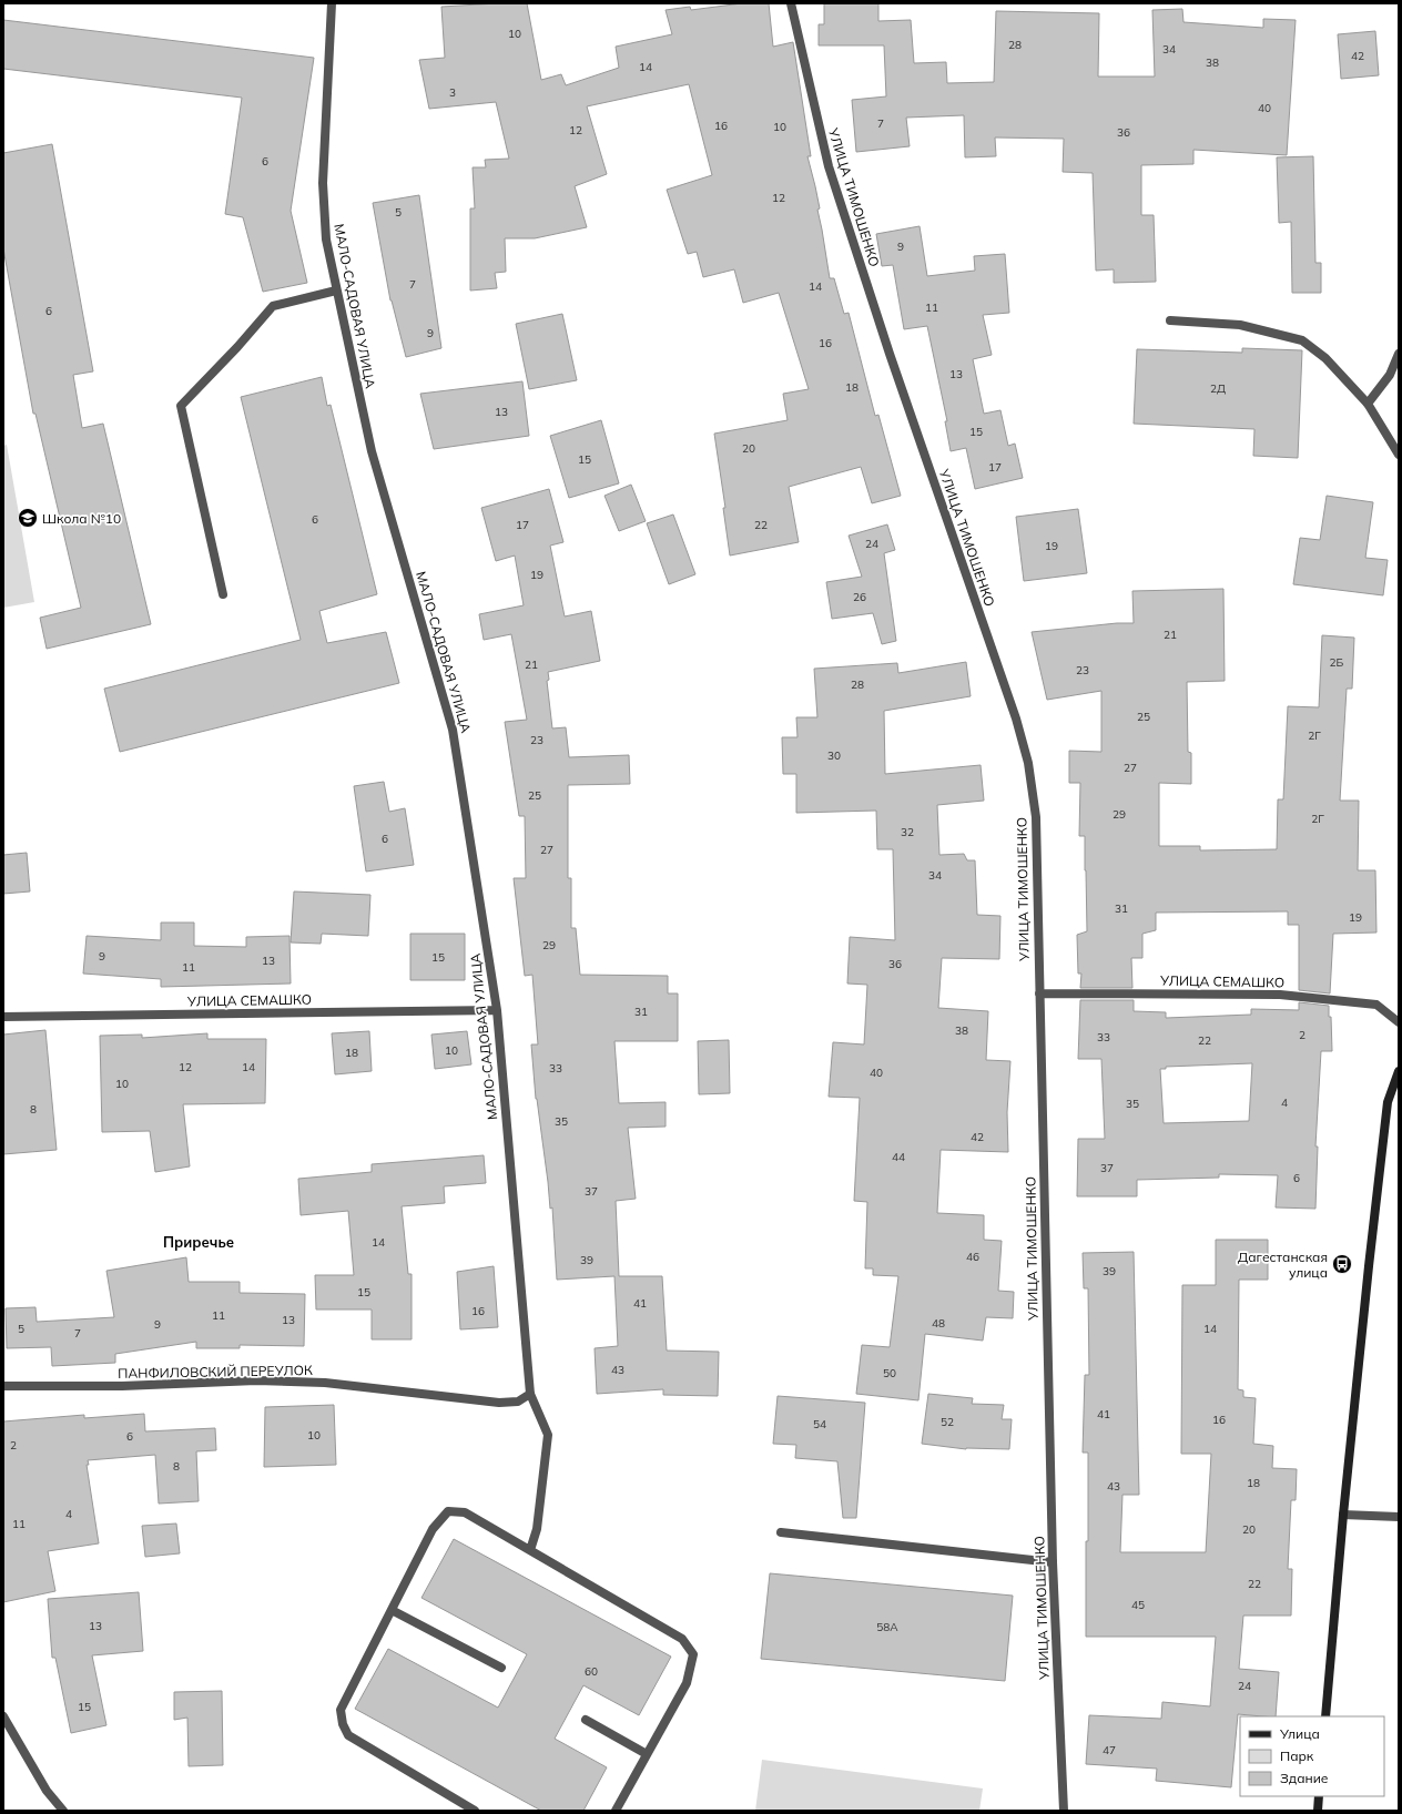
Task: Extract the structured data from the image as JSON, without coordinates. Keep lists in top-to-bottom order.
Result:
{
  "streets": {
    "street": [
      "УЛИЦА ТИМОШЕНКО",
      "МАЛО-САДОВАЯ УЛИЦА",
      "УЛИЦА СЕМАШКО",
      "ПАНФИЛОВСКИЙ ПЕРЕУЛОК"
    ]
  },
  "crossings": [
    ["УЛИЦА ТИМОШЕНКО", "УЛИЦА СЕМАШКО"],
    ["МАЛО-САДОВАЯ УЛИЦА", "УЛИЦА СЕМАШКО"],
    ["МАЛО-САДОВАЯ УЛИЦА", "ПАНФИЛОВСКИЙ ПЕРЕУЛОК"]
  ],
  "districts": ["Приречье"],
  "places": {
    "school or university": ["Школа №10"],
    "bus stop": ["Дагестанская улица"]
  },
  "house_numbers": [
    "10",
    "28",
    "34",
    "42",
    "38",
    "14",
    "3",
    "40",
    "7",
    "16",
    "10",
    "12",
    "36",
    "6",
    "12",
    "5",
    "9",
    "7",
    "14",
    "11",
    "6",
    "9",
    "16",
    "13",
    "18",
    "2Д",
    "13",
    "15",
    "20",
    "15",
    "17",
    "6",
    "17",
    "22",
    "24",
    "19",
    "19",
    "26",
    "21",
    "2Б",
    "21",
    "23",
    "28",
    "25",
    "2Г",
    "23",
    "30",
    "27",
    "25",
    "29",
    "2Г",
    "32",
    "6",
    "27",
    "34",
    "31",
    "19",
    "29",
    "9",
    "15",
    "13",
    "36",
    "11",
    "31",
    "38",
    "2",
    "33",
    "22",
    "10",
    "18",
    "12",
    "14",
    "33",
    "40",
    "10",
    "4",
    "35",
    "8",
    "35",
    "42",
    "44",
    "37",
    "6",
    "37",
    "14",
    "46",
    "39",
    "39",
    "15",
    "41",
    "16",
    "11",
    "13",
    "48",
    "9",
    "5",
    "14",
    "7",
    "43",
    "50",
    "41",
    "16",
    "52",
    "54",
    "10",
    "6",
    "2",
    "8",
    "18",
    "43",
    "4",
    "11",
    "20",
    "22",
    "45",
    "13",
    "58А",
    "60",
    "24",
    "15",
    "47"
  ],
  "legend": ["Улица", "Парк", "Здание"]
}
